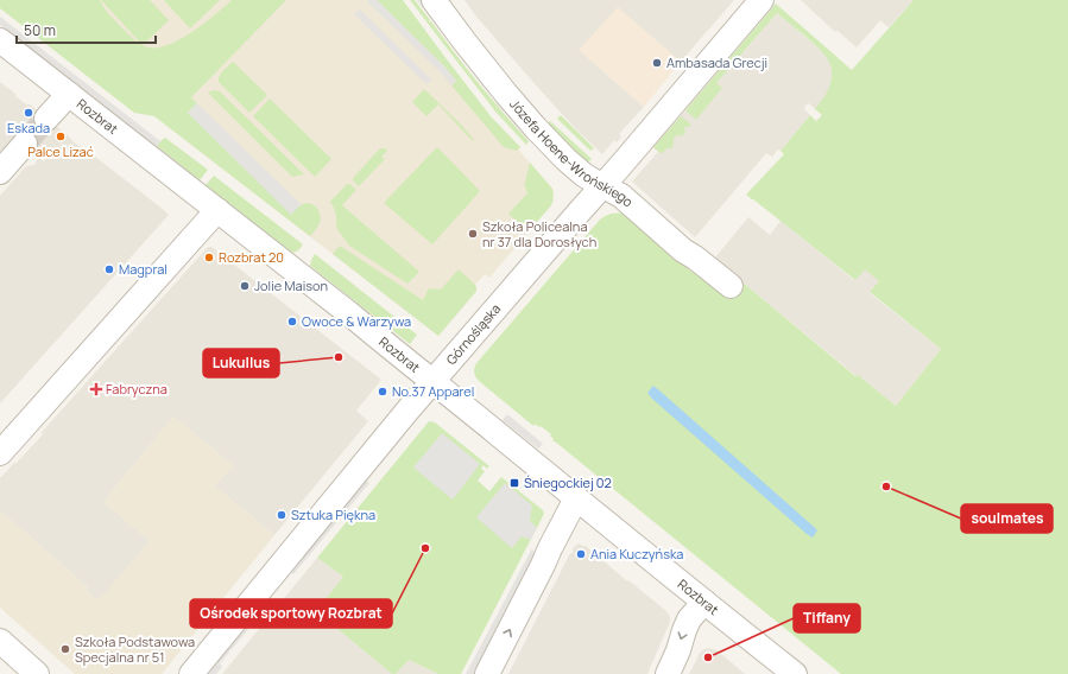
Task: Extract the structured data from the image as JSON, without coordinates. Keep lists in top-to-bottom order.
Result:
{
  "streets": {
    "street": ["Rozbrat", "Józefa Hoene-Wrońskiego", "Górnośląska"]
  },
  "crossings": [
    ["Rozbrat", "Górnośląska"],
    ["Józefa Hoene-Wrońskiego", "Górnośląska"]
  ],
  "places": {
    "other": [
      "Ambasada Grecji",
      "Eskada",
      "Palce Lizać",
      "Szkoła Policealna nr 37 dla Dorosłych",
      "Rozbrat 20",
      "Magpral",
      "Jolie Maison",
      "Owoce & Warzywa",
      "Lukullus",
      "No.37 Apparel",
      "soulmates",
      "Sztuka Piękna",
      "Ośrodek sportowy Rozbrat",
      "Ania Kuczyńska",
      "Szkoła Podstawowa Specjalna nr 51",
      "Tiffany"
    ],
    "health": ["Fabryczna"],
    "transit": ["Śniegockiej 02"]
  },
  "scale_bar": "50 m"
}
